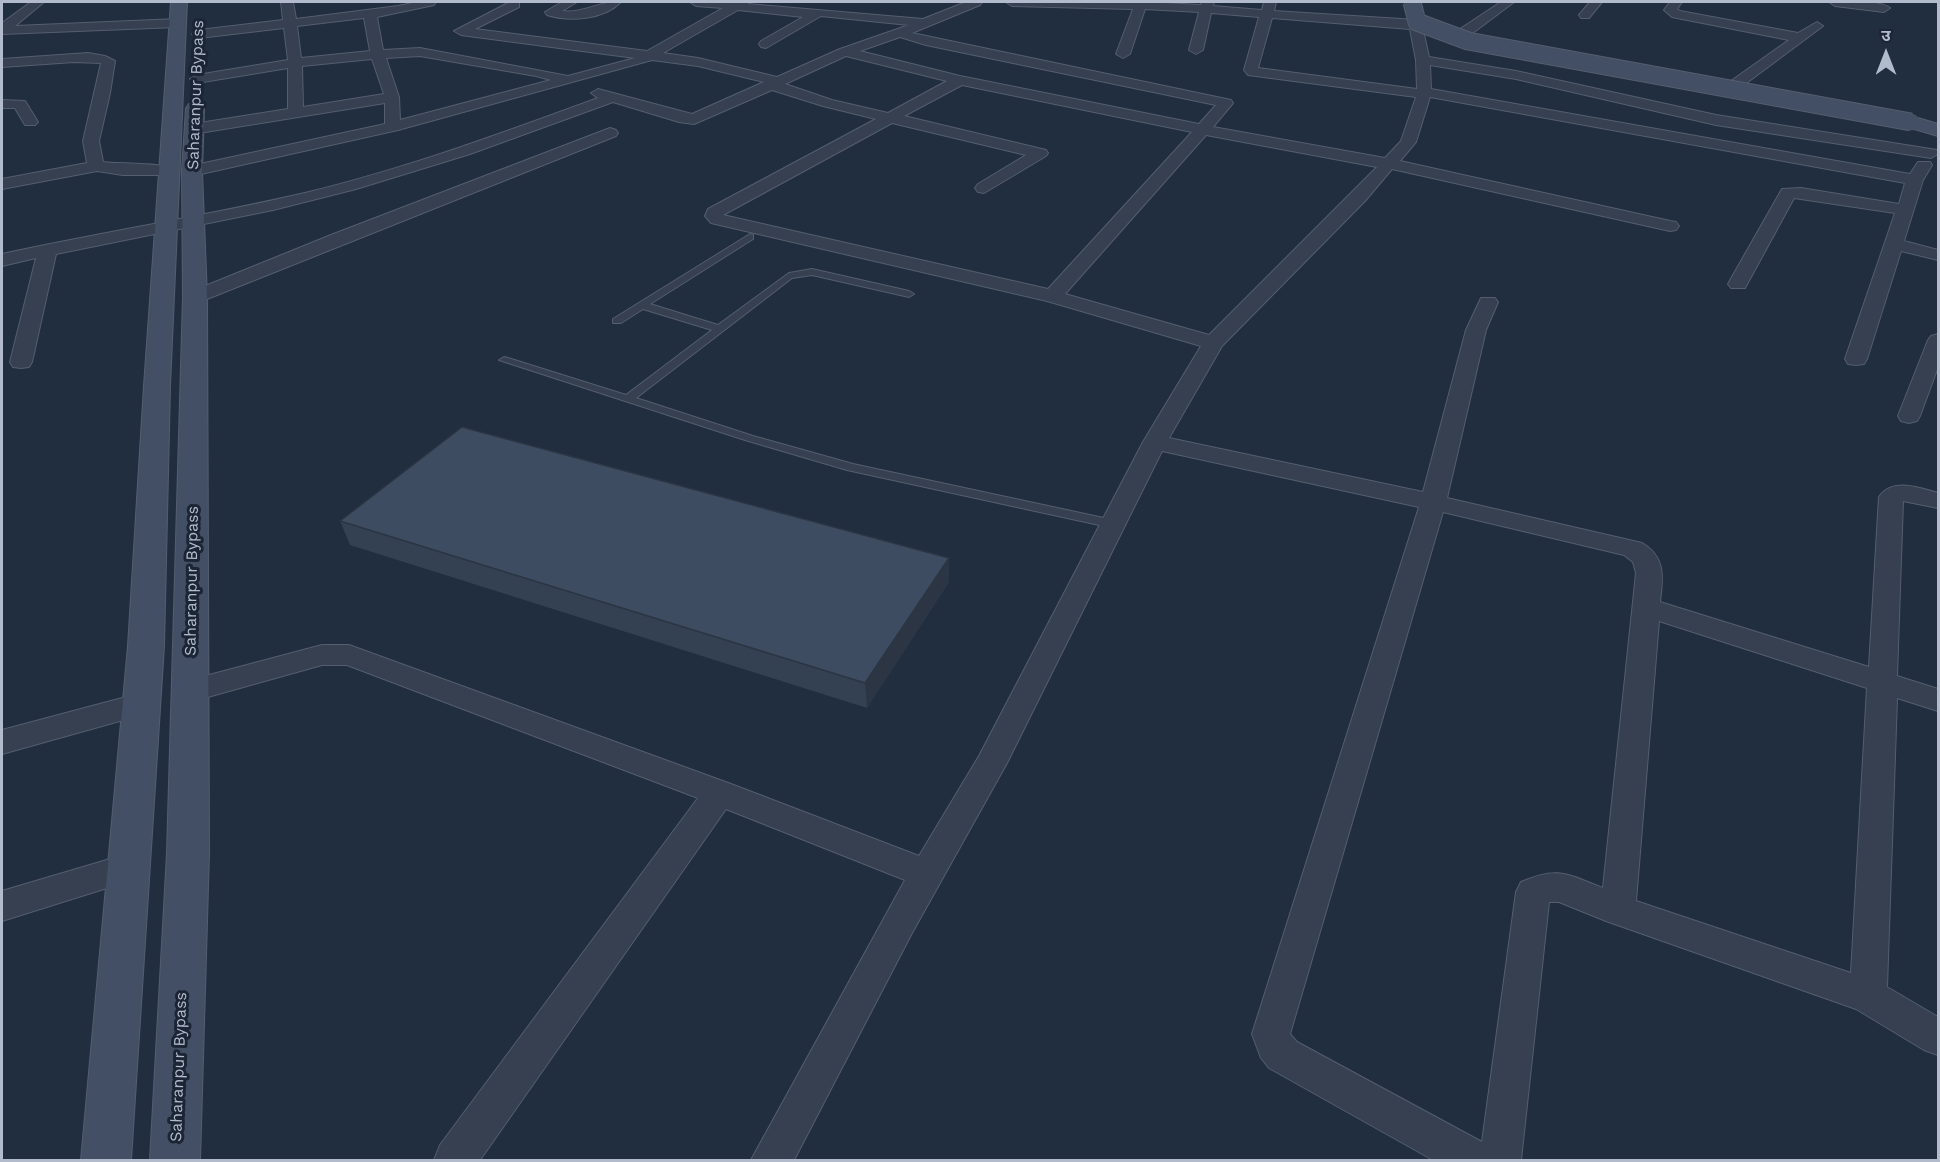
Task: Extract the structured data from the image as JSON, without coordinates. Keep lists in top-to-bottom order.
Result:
{
  "streets": {
    "main road": ["Saharanpur Bypass"]
  },
  "north": "top"
}
